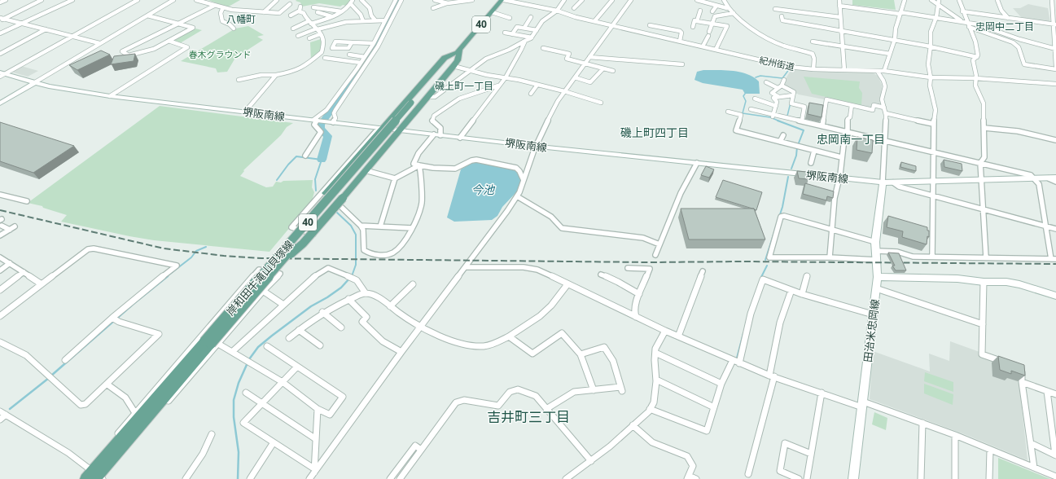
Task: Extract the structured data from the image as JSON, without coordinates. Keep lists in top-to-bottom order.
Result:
{
  "streets": {
    "main road": [
      "40",
      "堺阪南線",
      "岸和田牛滝山貝塚線",
      "田治米忠岡線"
    ],
    "street": ["紀州街道"]
  },
  "crossings": [
    ["紀州街道", "岸和田牛滝山貝塚線"],
    ["堺阪南線", "田治米忠岡線"]
  ],
  "districts": [
    "八幡町",
    "忠岡中二丁目",
    "磯上町一丁目",
    "磯上町四丁目",
    "忠岡南一丁目",
    "吉井町三丁目"
  ],
  "water": ["今池"],
  "parks": ["春木グラウンド"]
}
